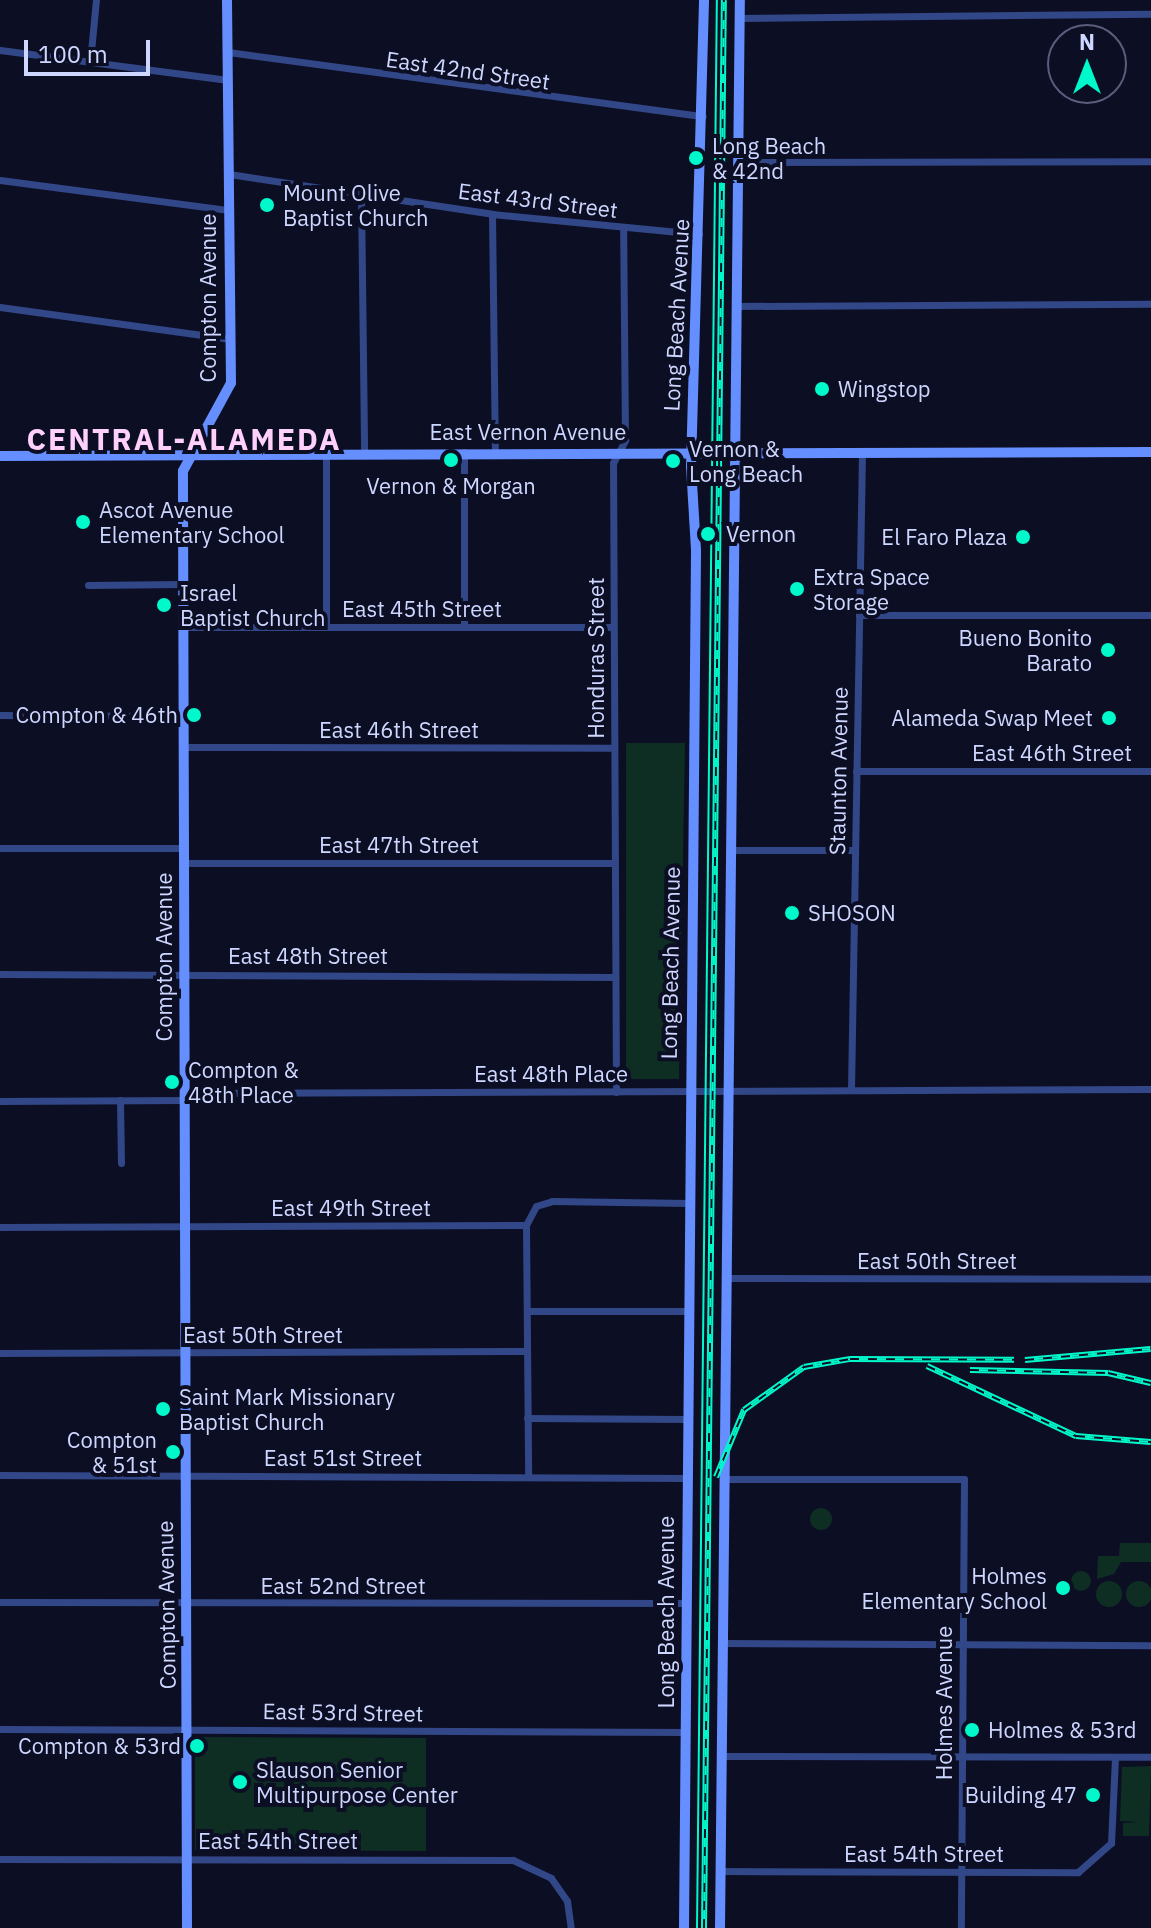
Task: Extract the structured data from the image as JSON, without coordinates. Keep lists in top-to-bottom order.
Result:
{
  "streets": {
    "main road": ["Compton Avenue", "Long Beach Avenue", "East Vernon Avenue"],
    "street": [
      "East 42nd Street",
      "East 43rd Street",
      "East 45th Street",
      "Honduras Street",
      "East 46th Street",
      "Staunton Avenue",
      "East 47th Street",
      "East 48th Street",
      "East 48th Place",
      "East 49th Street",
      "East 50th Street",
      "East 51st Street",
      "East 52nd Street",
      "Holmes Avenue",
      "East 53rd Street",
      "East 54th Street"
    ]
  },
  "crossings": [
    ["East 42nd Street", "Compton Avenue"],
    ["East 42nd Street", "Long Beach Avenue"],
    ["East 43rd Street", "Compton Avenue"],
    ["East 43rd Street", "Long Beach Avenue"],
    ["East 43rd Street", "Honduras Street"],
    ["Compton Avenue", "East Vernon Avenue"],
    ["Compton Avenue", "East 45th Street"],
    ["Compton Avenue", "East 46th Street"],
    ["Compton Avenue", "East 47th Street"],
    ["Compton Avenue", "East 48th Street"],
    ["Compton Avenue", "East 48th Place"],
    ["Compton Avenue", "East 49th Street"],
    ["Compton Avenue", "East 50th Street"],
    ["Compton Avenue", "East 51st Street"],
    ["Compton Avenue", "East 52nd Street"],
    ["Compton Avenue", "East 53rd Street"],
    ["Compton Avenue", "East 54th Street"],
    ["Long Beach Avenue", "East Vernon Avenue"],
    ["Long Beach Avenue", "East 48th Place"],
    ["Long Beach Avenue", "East 51st Street"],
    ["Long Beach Avenue", "East 52nd Street"],
    ["Long Beach Avenue", "East 53rd Street"],
    ["East Vernon Avenue", "Honduras Street"],
    ["East Vernon Avenue", "Staunton Avenue"],
    ["East 45th Street", "Honduras Street"],
    ["Honduras Street", "East 46th Street"],
    ["Honduras Street", "East 47th Street"],
    ["Honduras Street", "East 48th Street"],
    ["Honduras Street", "East 48th Place"],
    ["East 46th Street", "Staunton Avenue"],
    ["Staunton Avenue", "East 48th Place"],
    ["Holmes Avenue", "East 54th Street"]
  ],
  "districts": ["CENTRAL-ALAMEDA"],
  "places": [
    "Long Beach & 42nd",
    "Mount Olive Baptist Church",
    "Wingstop",
    "Vernon & Morgan",
    "Vernon & Long Beach",
    "Ascot Avenue Elementary School",
    "Vernon",
    "El Faro Plaza",
    "Extra Space Storage",
    "Israel Baptist Church",
    "Bueno Bonito Barato",
    "Compton & 46th",
    "Alameda Swap Meet",
    "SHOSON",
    "Compton & 48th Place",
    "Saint Mark Missionary Baptist Church",
    "Compton & 51st",
    "Holmes Elementary School",
    "Holmes & 53rd",
    "Compton & 53rd",
    "Slauson Senior Multipurpose Center",
    "Building 47"
  ],
  "scale_bar": "100 m",
  "north": "top"
}
